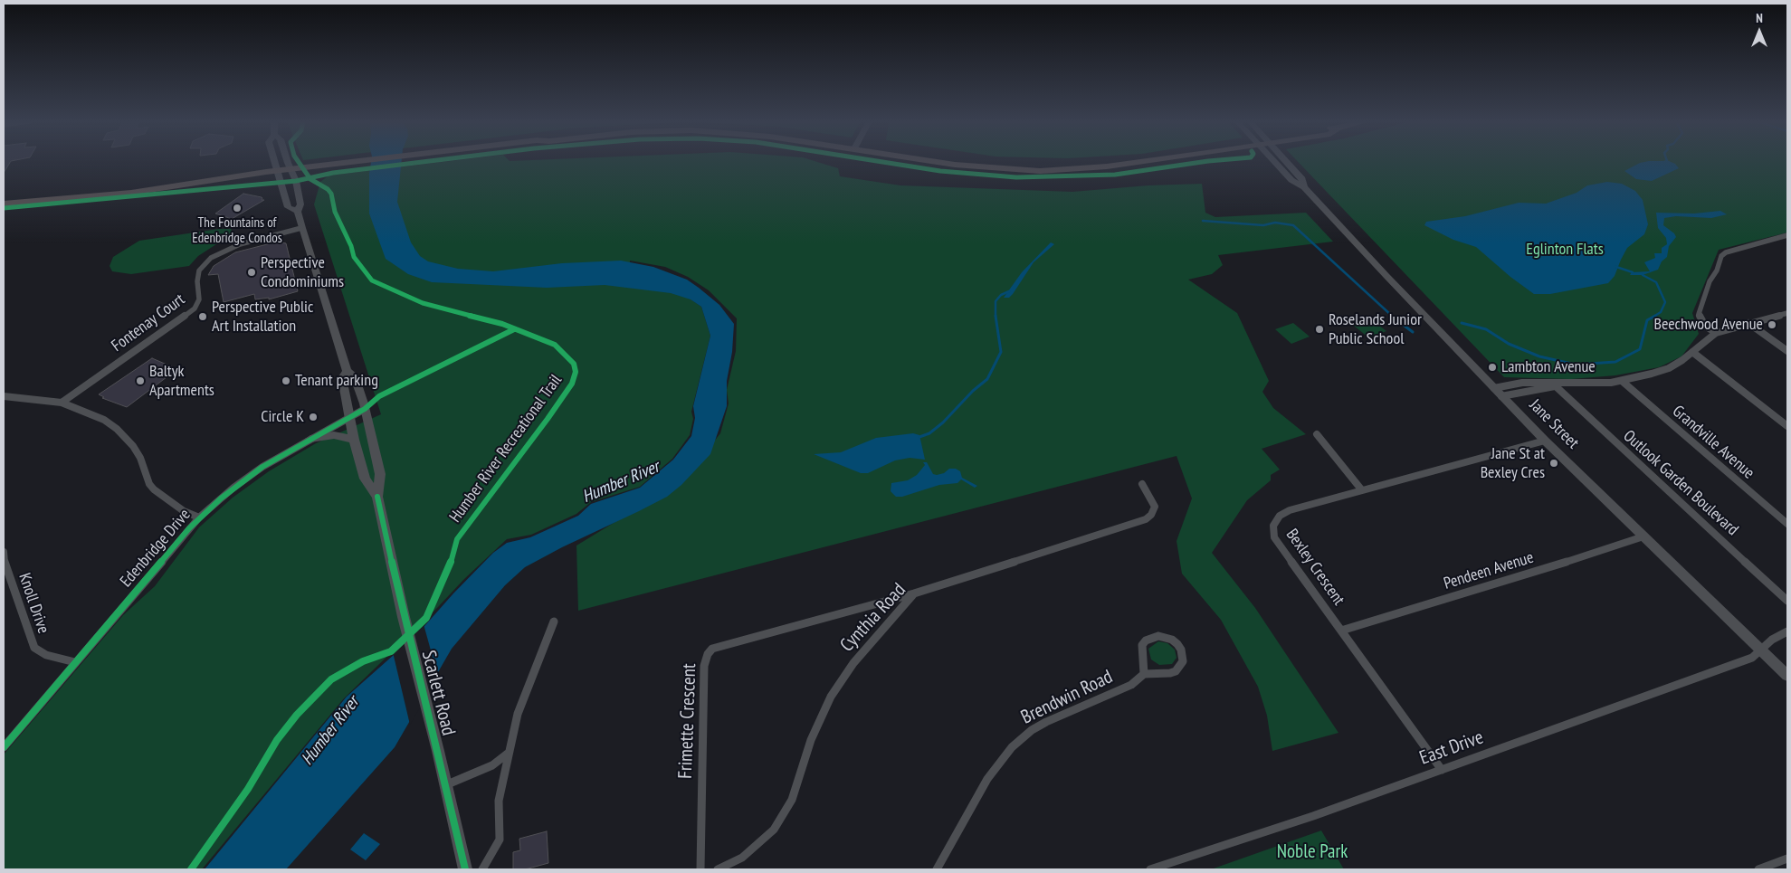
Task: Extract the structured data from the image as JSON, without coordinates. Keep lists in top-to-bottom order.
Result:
{
  "streets": {
    "main road": ["Jane Street", "Scarlett Road"],
    "street": [
      "Fontenay Court",
      "Grandville Avenue",
      "Outlook Garden Boulevard",
      "Edenbridge Drive",
      "Bexley Crescent",
      "Pendeen Avenue",
      "Knoll Drive",
      "Cynthia Road",
      "Brendwin Road",
      "Frimette Crescent",
      "East Drive"
    ],
    "cycle path": ["Humber River Recreational Trail"]
  },
  "crossings": [
    ["Fontenay Court", "Scarlett Road"],
    ["Jane Street", "Bexley Crescent"],
    ["Jane Street", "Pendeen Avenue"],
    ["Jane Street", "East Drive"],
    ["Edenbridge Drive", "Knoll Drive"],
    ["Edenbridge Drive", "Scarlett Road"],
    ["Bexley Crescent", "Pendeen Avenue"],
    ["Bexley Crescent", "East Drive"],
    ["Cynthia Road", "Frimette Crescent"]
  ],
  "water": ["Humber River"],
  "parks": ["Eglinton Flats", "Noble Park"],
  "places": [
    "The Fountains of Edenbridge Condos",
    "Perspective Condominiums",
    "Perspective Public Art Installation",
    "Beechwood Avenue",
    "Roselands Junior Public School",
    "Lambton Avenue",
    "Baltyk Apartments",
    "Tenant parking",
    "Circle K",
    "Jane St at Bexley Cres"
  ],
  "north": "top"
}
